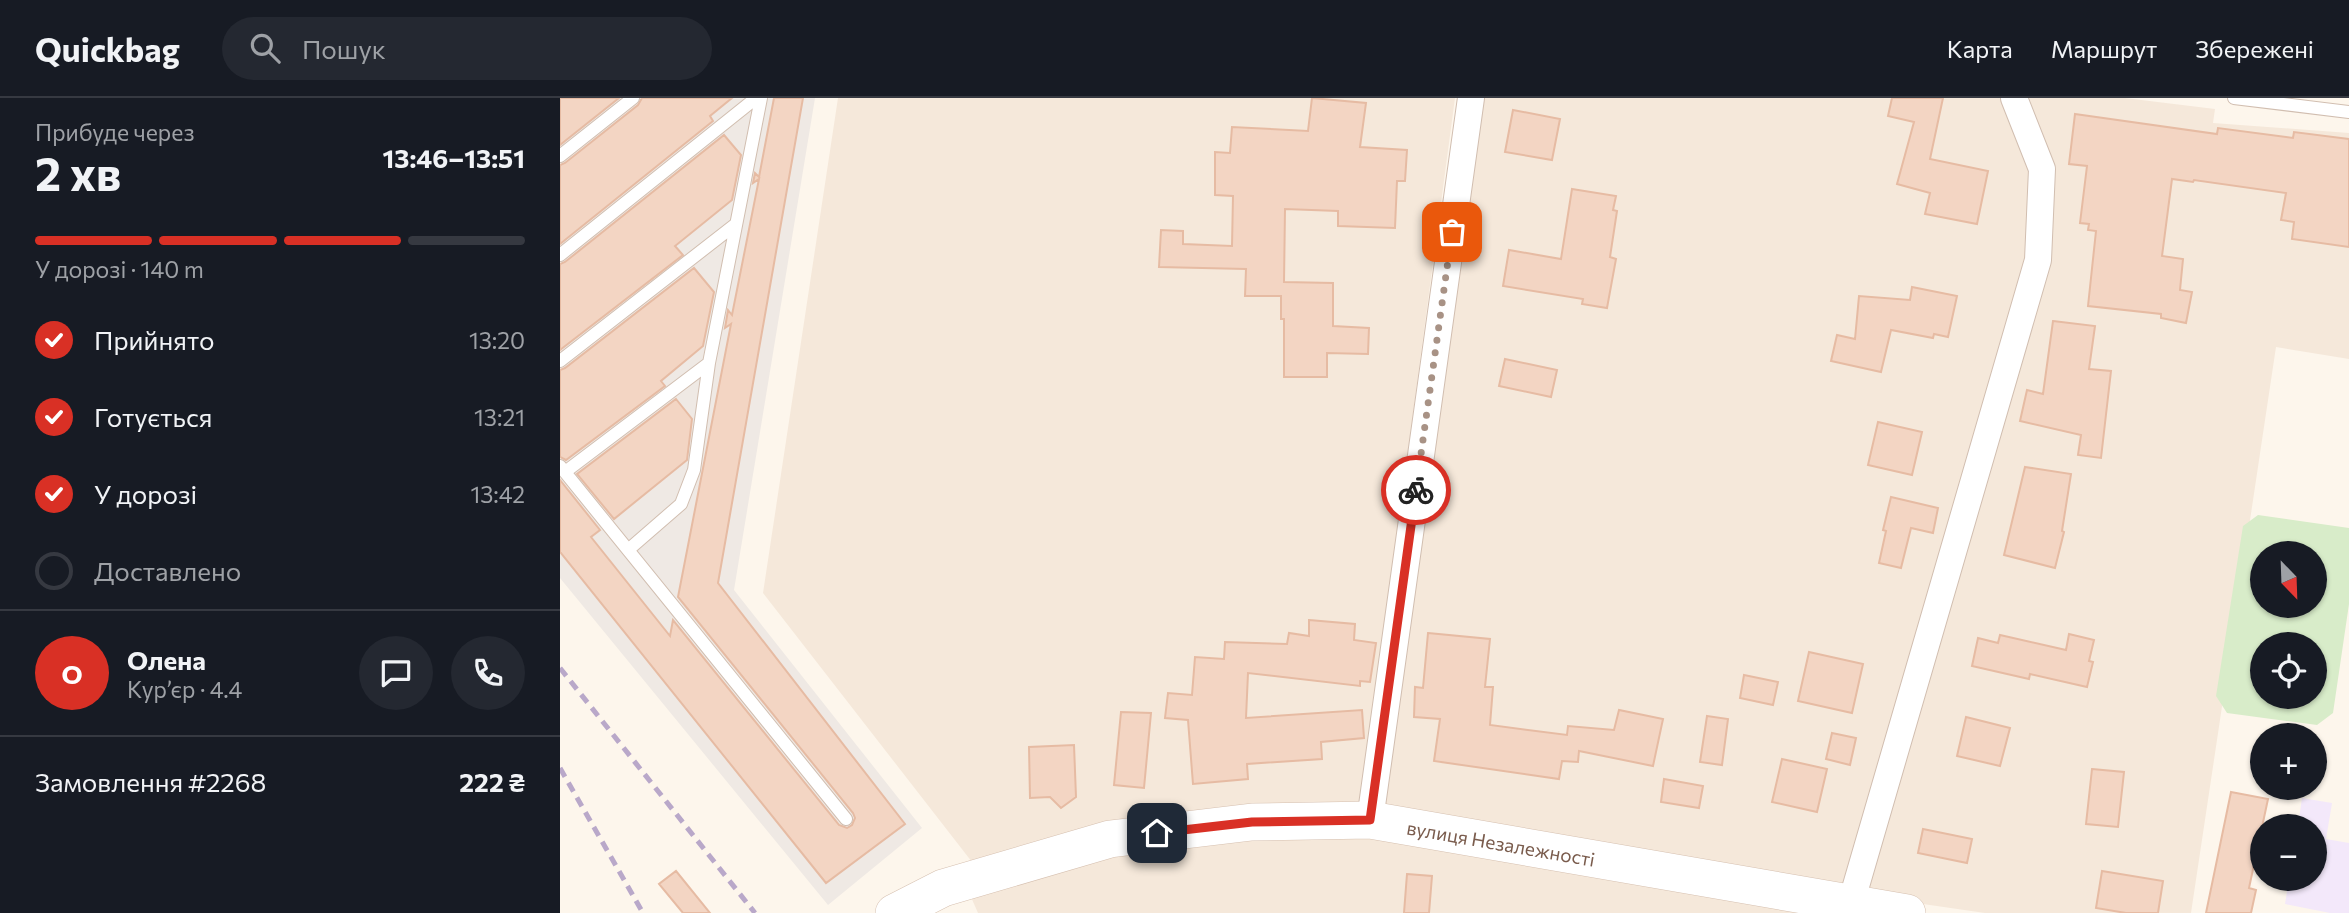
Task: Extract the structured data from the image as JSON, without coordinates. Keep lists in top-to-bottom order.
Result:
{
  "streets": {
    "street": ["вулиця Незалежності"]
  },
  "north": "bottom right",
  "page": {
    "header": "Quickbag",
    "search": "Пошук",
    "nav": ["Карта", "Маршрут", "Збережені"],
    "heading": ["2 хв", "Прибуде через", "13:46–13:51"],
    "panel": [
      "Олена",
      "Кур’єр · 4.4",
      "Замовлення #2268",
      "222 ₴"
    ],
    "bar": "У дорозі · 140 m",
    "list": [
      ["Прийнято", "13:20"],
      ["Готується", "13:21"],
      ["У дорозі", "13:42"],
      "Доставлено"
    ],
    "map_buttons": ["+", "−"],
    "round": "О"
  }
}
